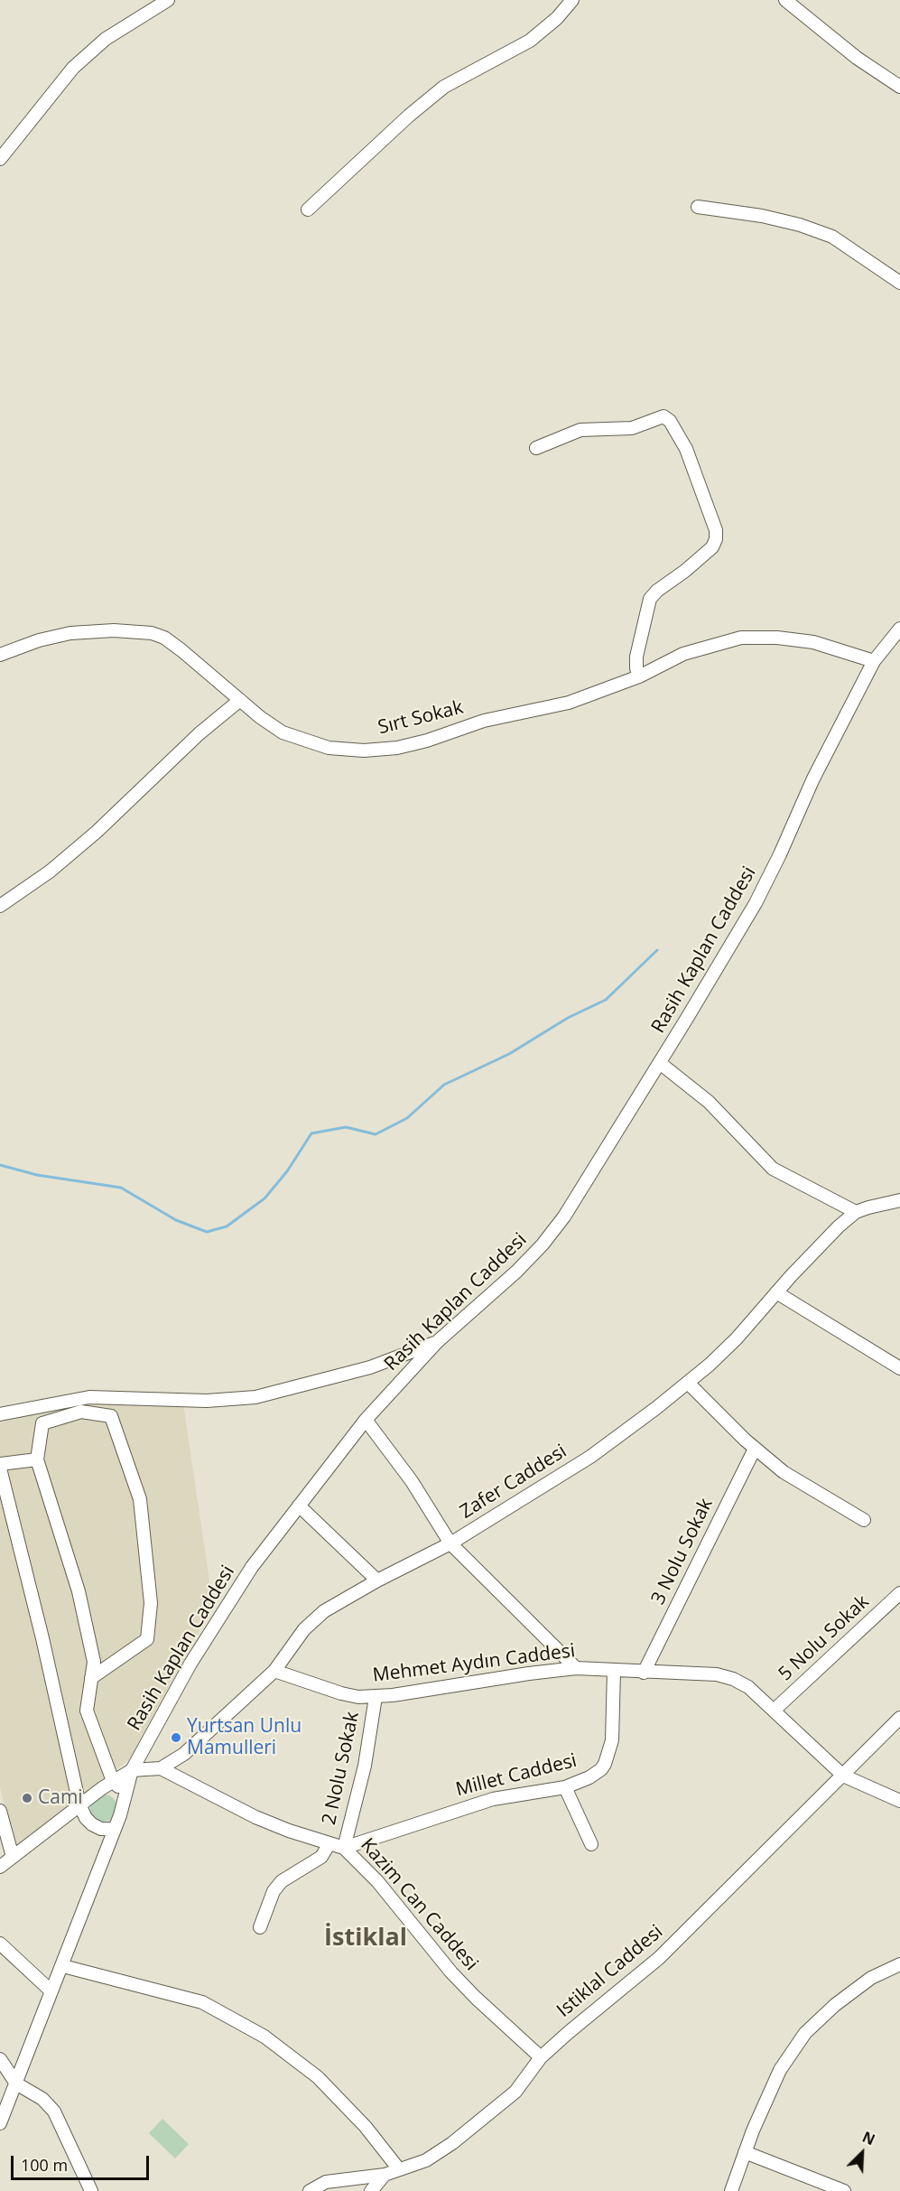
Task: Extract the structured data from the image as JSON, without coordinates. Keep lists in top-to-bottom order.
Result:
{
  "streets": {
    "street": [
      "Sırt Sokak",
      "Rasih Kaplan Caddesi",
      "Zafer Caddesi",
      "3 Nolu Sokak",
      "5 Nolu Sokak",
      "Mehmet Aydın Caddesi",
      "2 Nolu Sokak",
      "Millet Caddesi",
      "Kazim Can Caddesi",
      "Istiklal Caddesi"
    ]
  },
  "crossings": [
    ["Sırt Sokak", "Rasih Kaplan Caddesi"],
    ["Rasih Kaplan Caddesi", "Zafer Caddesi"],
    ["Zafer Caddesi", "Mehmet Aydın Caddesi"],
    ["Zafer Caddesi", "Kazim Can Caddesi"],
    ["3 Nolu Sokak", "Mehmet Aydın Caddesi"],
    ["5 Nolu Sokak", "Mehmet Aydın Caddesi"],
    ["Mehmet Aydın Caddesi", "2 Nolu Sokak"],
    ["Mehmet Aydın Caddesi", "Millet Caddesi"],
    ["Mehmet Aydın Caddesi", "Istiklal Caddesi"],
    ["2 Nolu Sokak", "Millet Caddesi"],
    ["2 Nolu Sokak", "Kazim Can Caddesi"],
    ["Millet Caddesi", "Kazim Can Caddesi"],
    ["Kazim Can Caddesi", "Istiklal Caddesi"]
  ],
  "districts": ["İstiklal"],
  "places": ["Yurtsan Unlu Mamulleri", "Cami"],
  "scale_bar": "100 m",
  "north": "top right"
}
